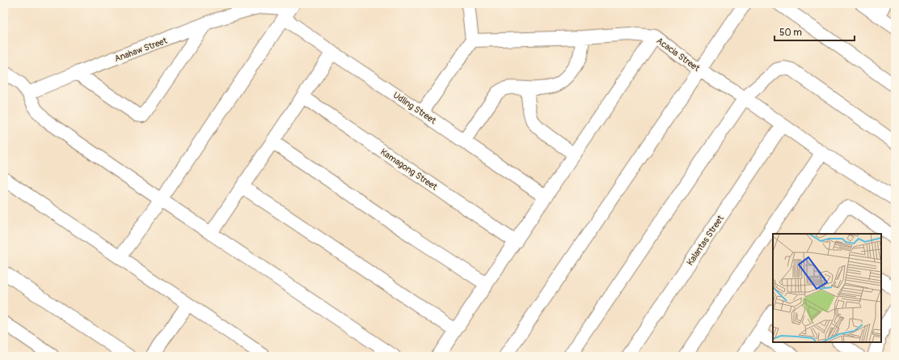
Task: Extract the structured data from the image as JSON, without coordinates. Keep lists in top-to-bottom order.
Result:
{
  "streets": {
    "street": [
      "Anahaw Street",
      "Acacia Street",
      "Udling Street",
      "Kamagong Street",
      "Kalantas Street"
    ]
  },
  "crossings": [
    ["Anahaw Street", "Udling Street"],
    ["Acacia Street", "Kalantas Street"]
  ],
  "scale_bar": "50 m"
}
